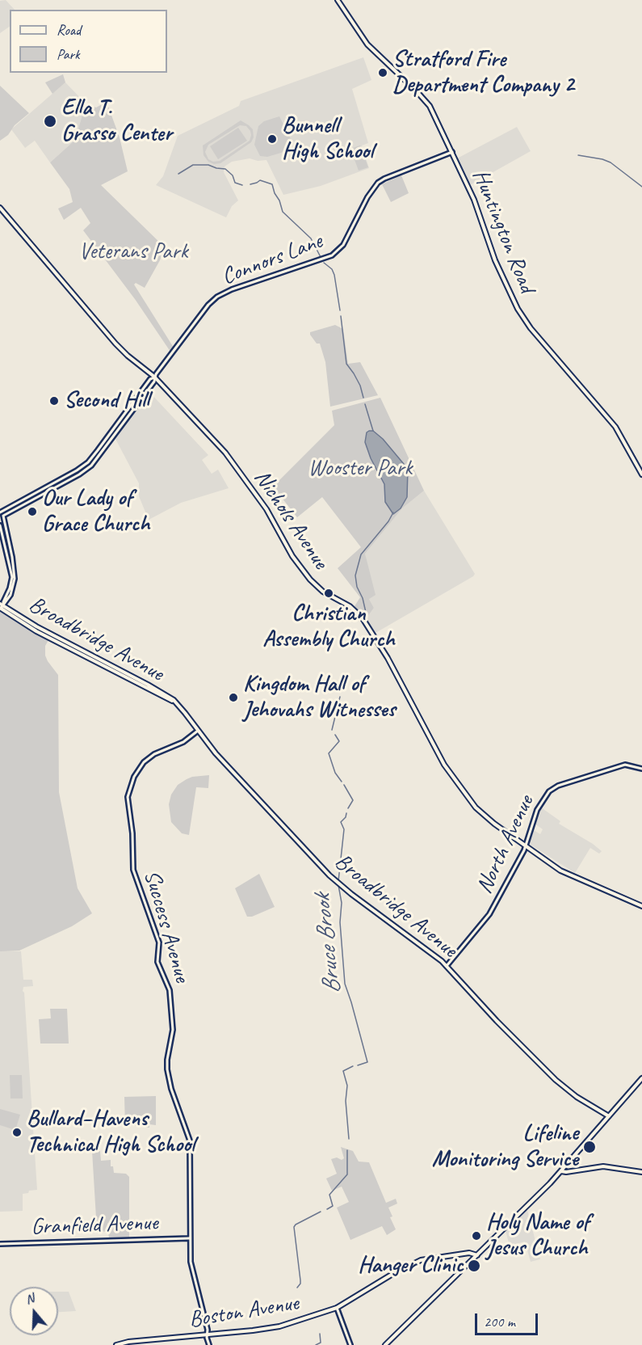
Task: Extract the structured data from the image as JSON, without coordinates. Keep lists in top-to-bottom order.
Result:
{
  "streets": {
    "main road": [
      "Huntington Road",
      "Nichols Avenue",
      "Broadbridge Avenue",
      "Boston Avenue"
    ],
    "street": [
      "Connors Lane",
      "North Avenue",
      "Success Avenue",
      "Granfield Avenue"
    ]
  },
  "crossings": [
    ["Huntington Road", "Connors Lane"],
    ["Connors Lane", "Nichols Avenue"],
    ["Nichols Avenue", "North Avenue"],
    ["Broadbridge Avenue", "North Avenue"],
    ["Broadbridge Avenue", "Success Avenue"],
    ["Success Avenue", "Granfield Avenue"],
    ["Success Avenue", "Boston Avenue"]
  ],
  "water": ["Bruce Brook"],
  "parks": ["Veterans Park", "Wooster Park"],
  "places": [
    "Stratford Fire Department Company 2",
    "Ella T. Grasso Center",
    "Bunnell High School",
    "Second Hill",
    "Our Lady of Grace Church",
    "Christian Assembly Church",
    "Kingdom Hall of Jehovahs Witnesses",
    "Bullard–Havens Technical High School",
    "Lifeline Monitoring Service",
    "Holy Name of Jesus Church",
    "Hanger Clinic"
  ],
  "legend": ["Road", "Park"],
  "scale_bar": "200 m",
  "north": "top"
}
